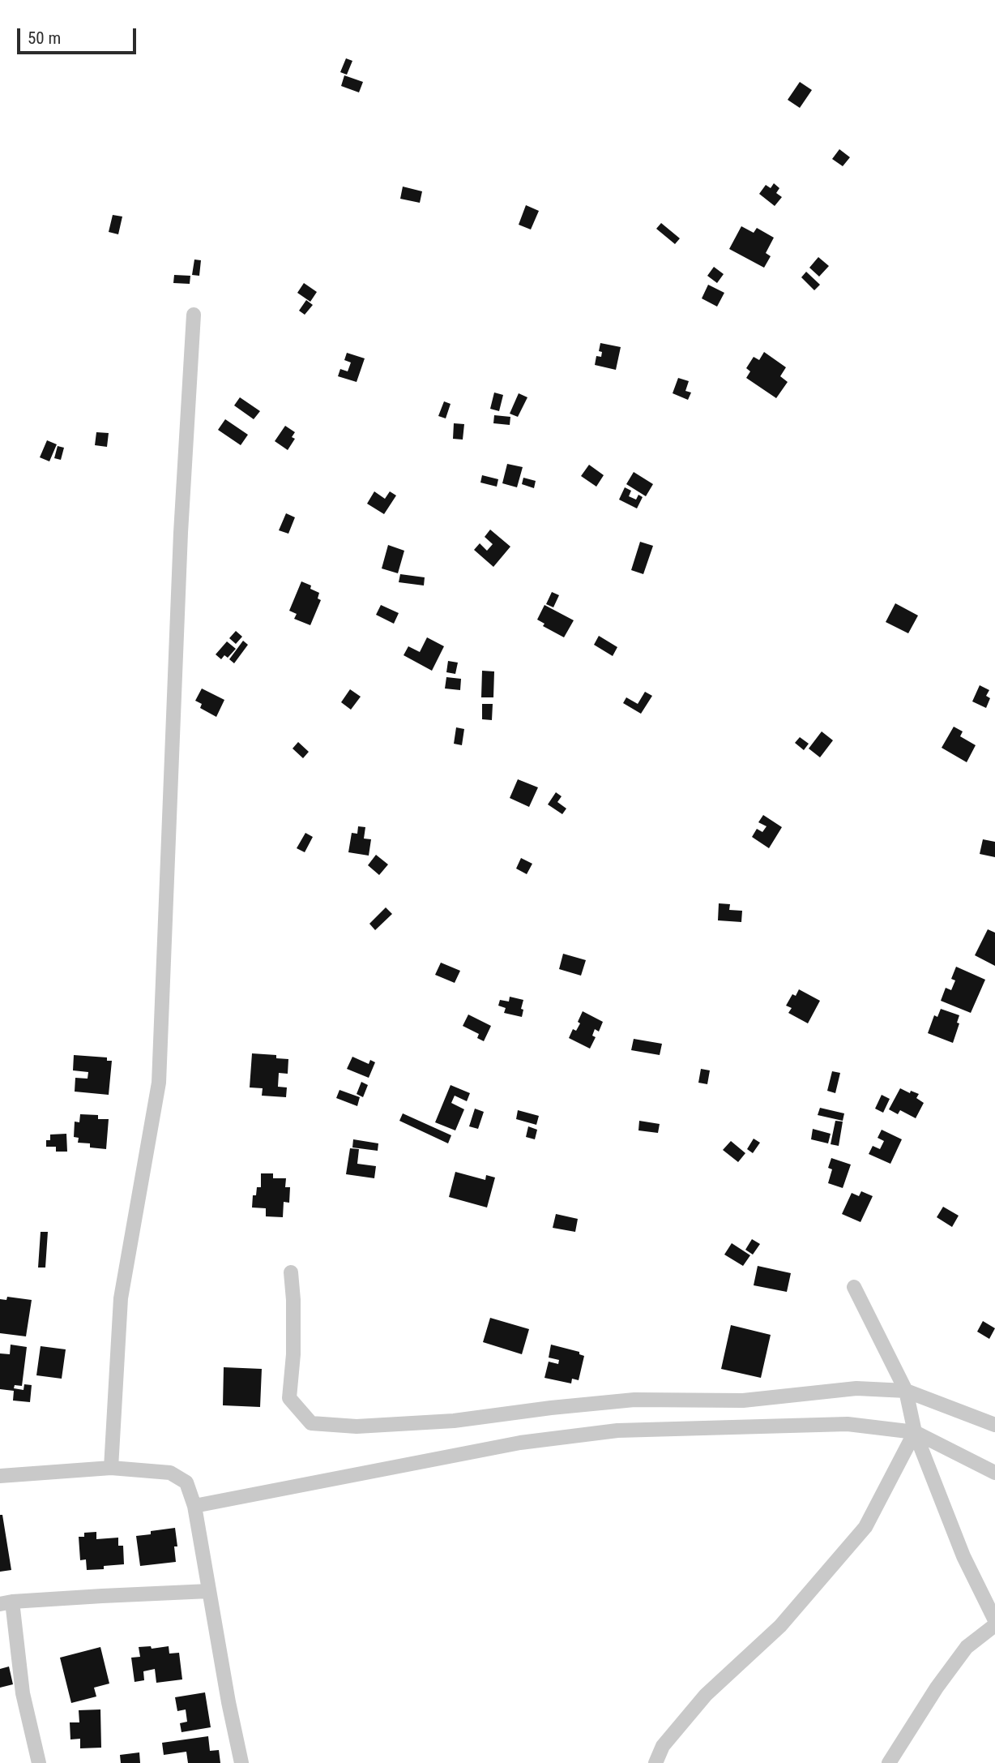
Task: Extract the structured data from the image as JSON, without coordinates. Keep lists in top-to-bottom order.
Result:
{
  "scale_bar": "50 m"
}
